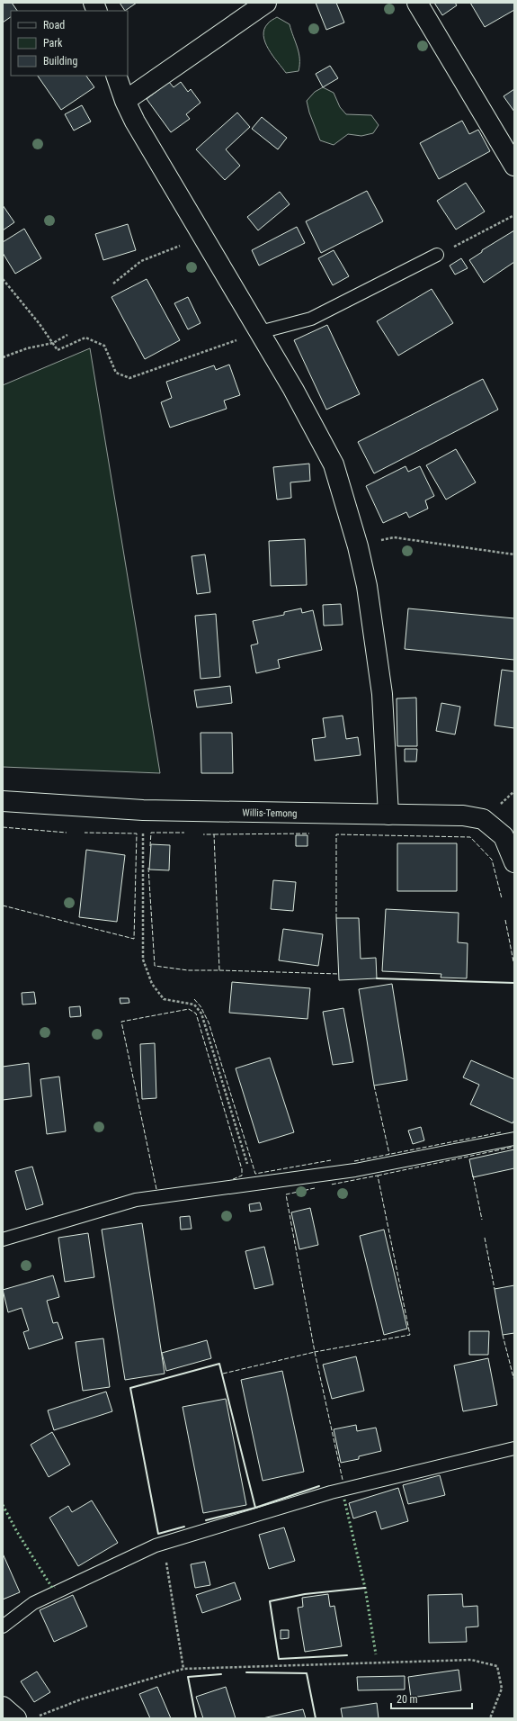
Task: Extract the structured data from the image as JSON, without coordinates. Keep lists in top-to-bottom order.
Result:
{
  "streets": {
    "street": ["Willis-Temong"]
  },
  "legend": ["Road", "Park", "Building"],
  "scale_bar": "20 m"
}
